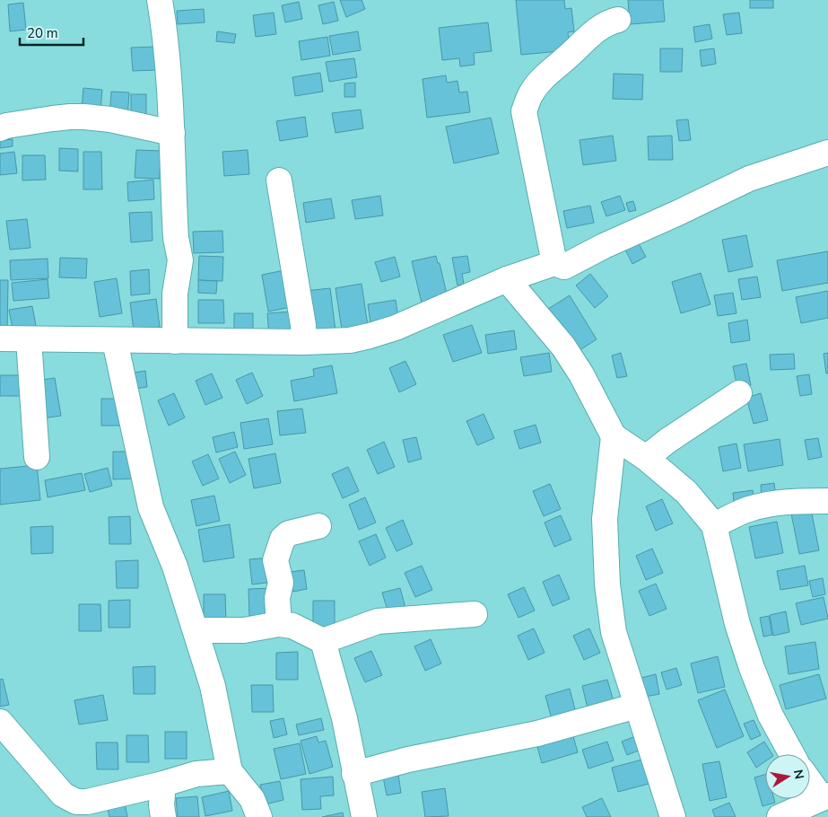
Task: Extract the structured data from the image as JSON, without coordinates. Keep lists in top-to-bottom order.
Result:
{
  "scale_bar": "20 m",
  "north": "right"
}
